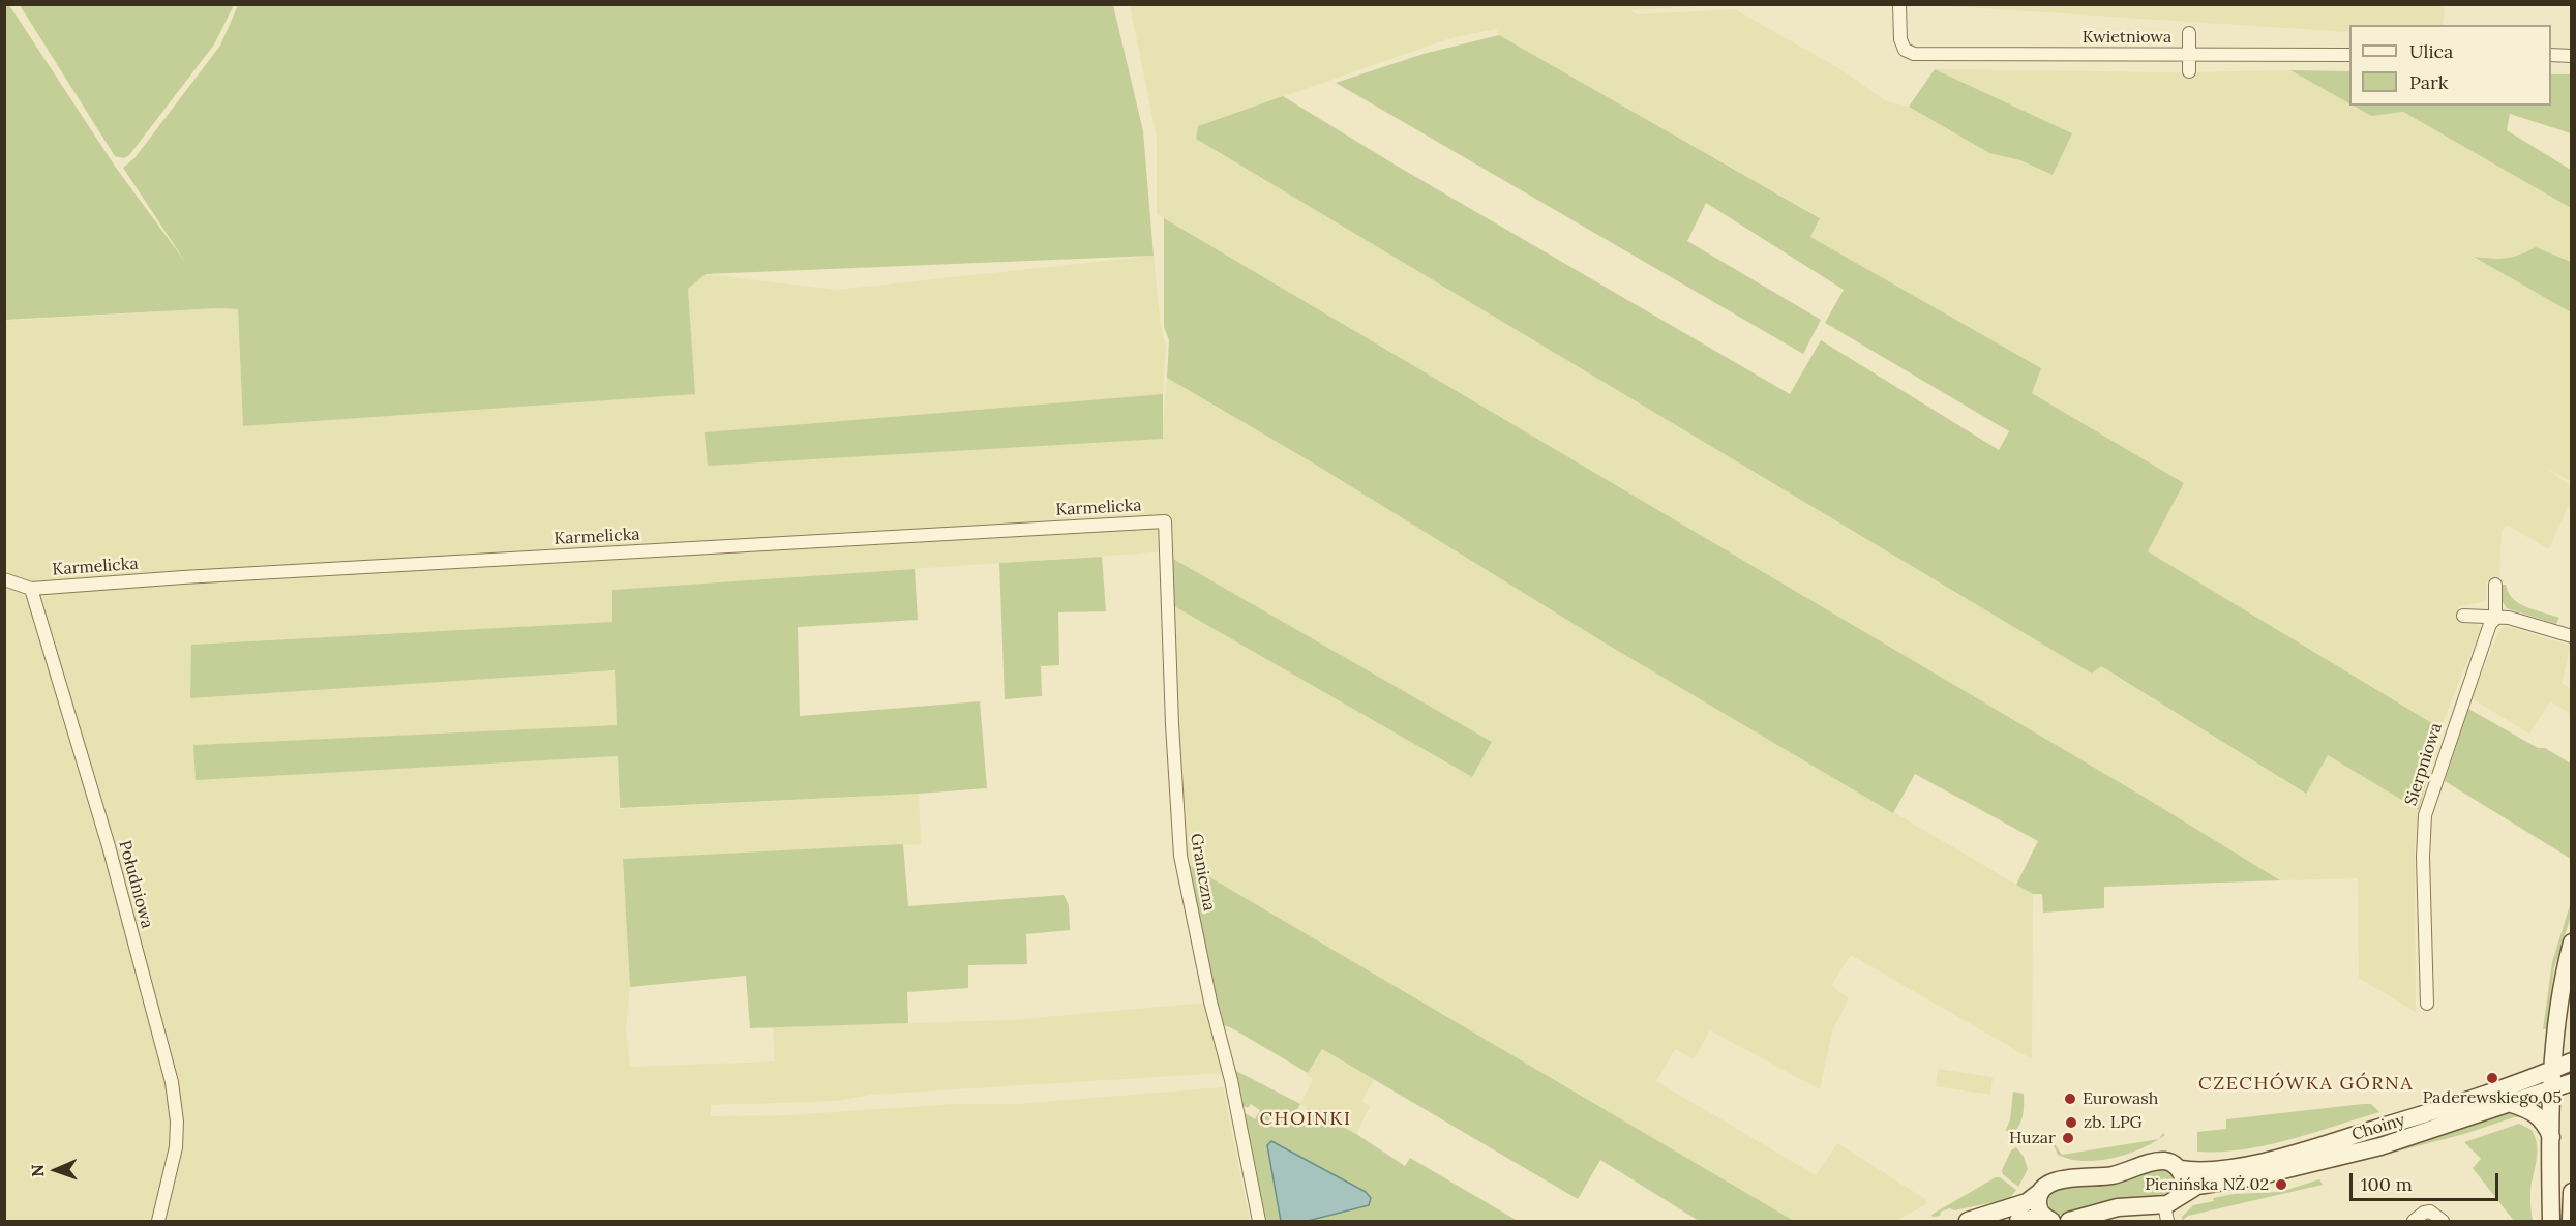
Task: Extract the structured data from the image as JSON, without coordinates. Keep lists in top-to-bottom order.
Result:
{
  "streets": {
    "street": [
      "Kwietniowa",
      "Karmelicka",
      "Sierpniowa",
      "Graniczna",
      "Południowa",
      "Choiny"
    ]
  },
  "crossings": [
    ["Karmelicka", "Graniczna"],
    ["Karmelicka", "Południowa"]
  ],
  "districts": ["CZECHÓWKA GÓRNA", "CHOINKI"],
  "places": [
    "Paderewskiego 05",
    "Eurowash",
    "zb. LPG",
    "Huzar",
    "Pienińska NŻ 02"
  ],
  "legend": ["Ulica", "Park"],
  "scale_bar": "100 m",
  "north": "left"
}
